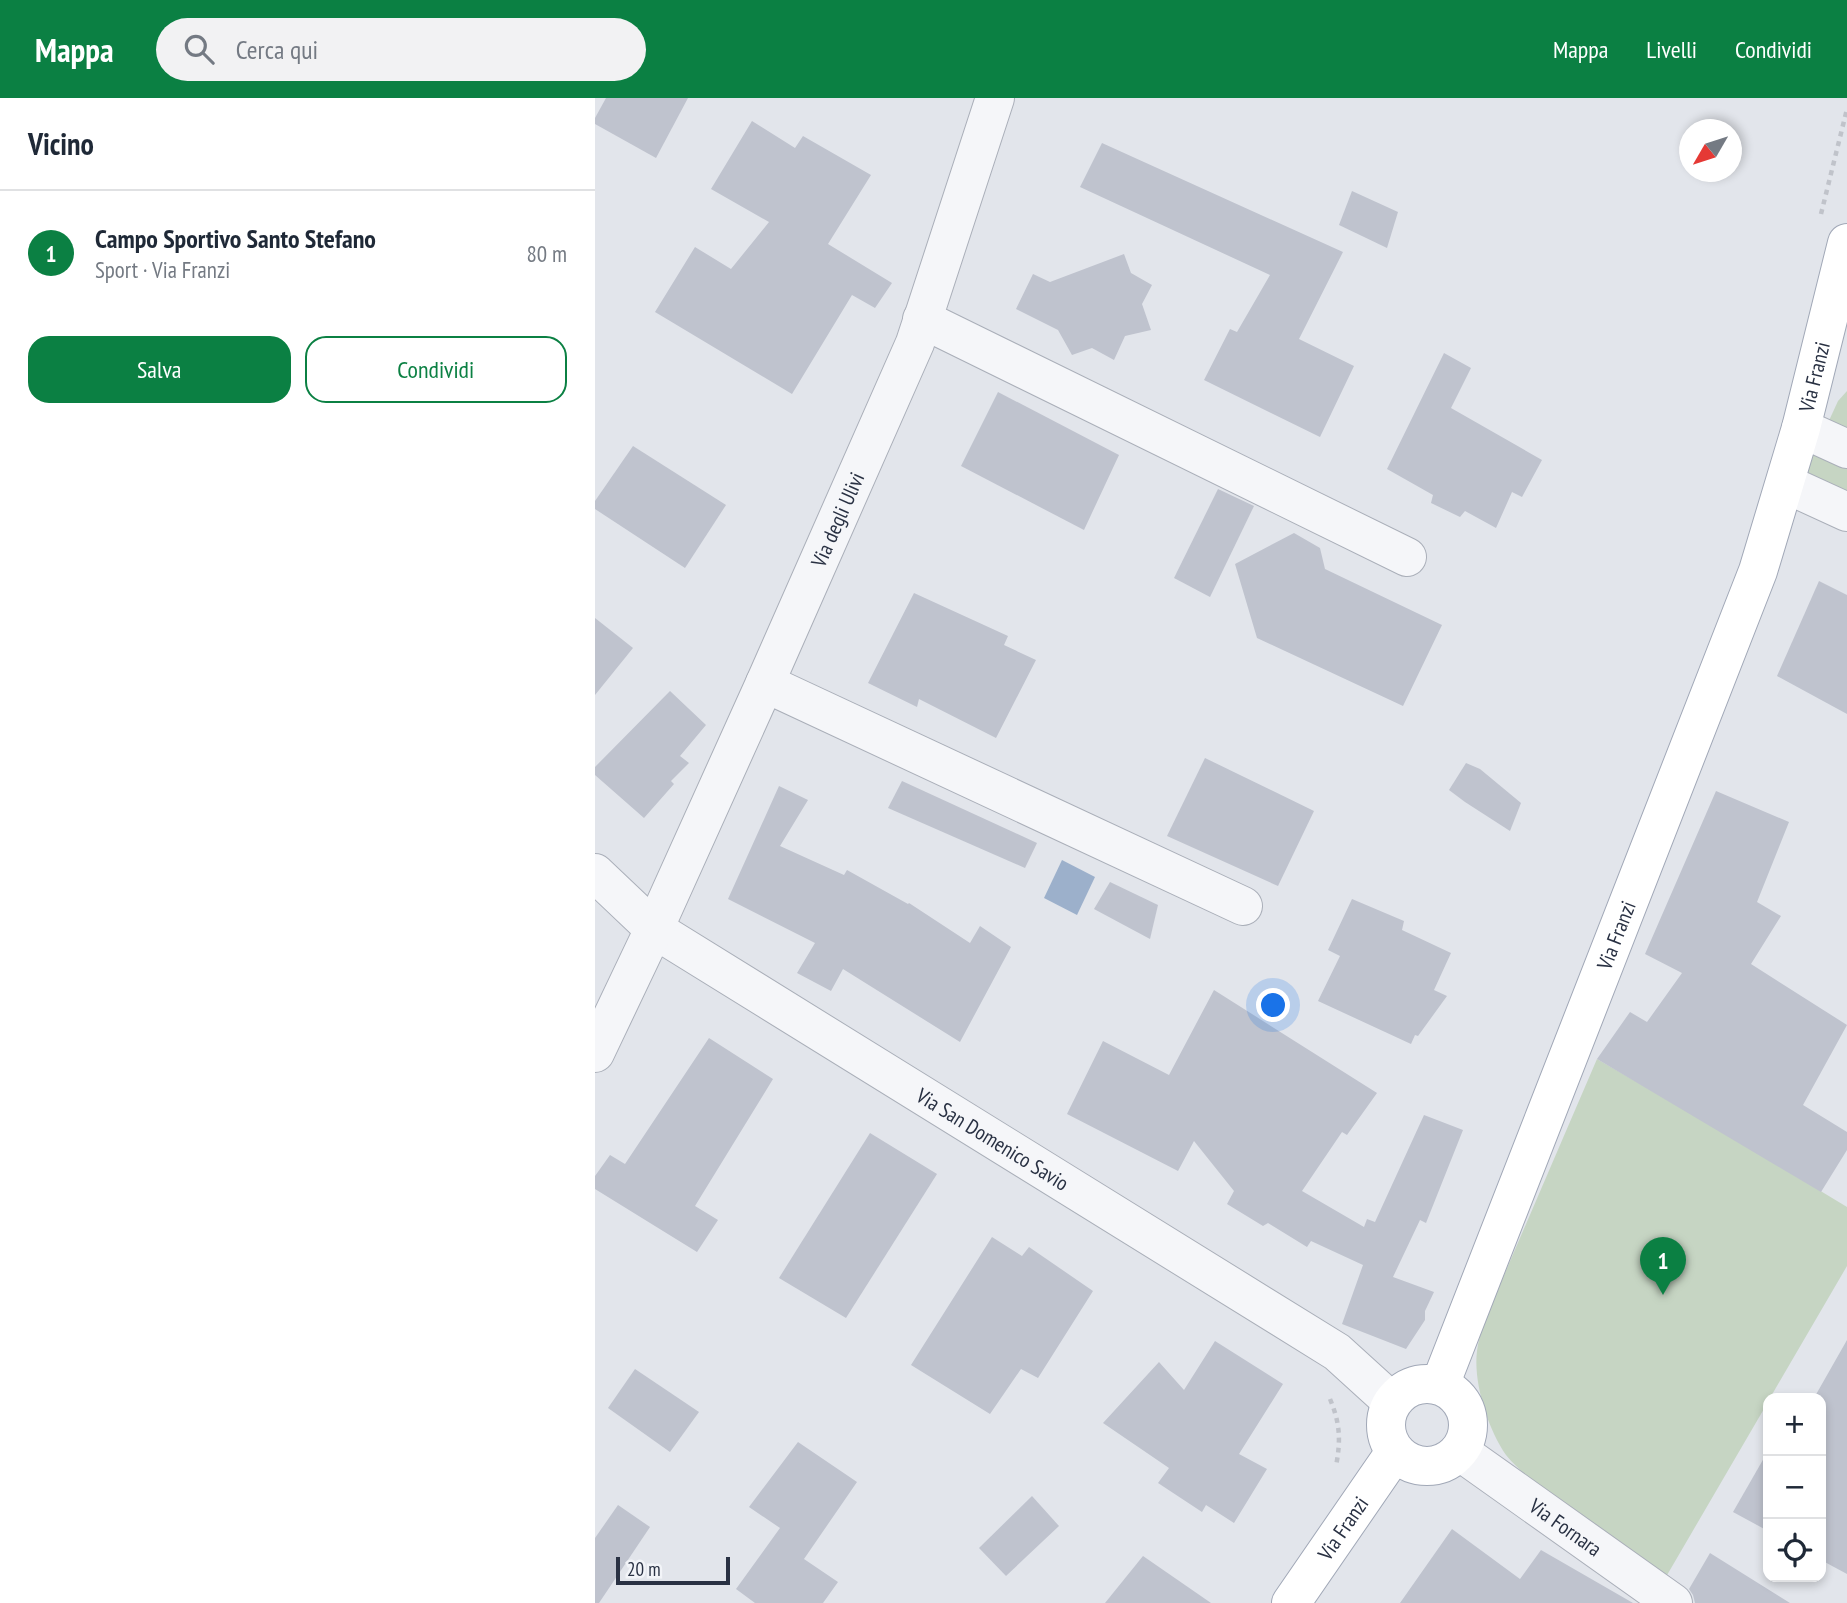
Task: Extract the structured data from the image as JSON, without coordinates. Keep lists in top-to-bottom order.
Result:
{
  "streets": {
    "main road": ["Via Franzi"],
    "street": ["Via degli Ulivi", "Via San Domenico Savio", "Via Fornara"]
  },
  "crossings": [
    ["Via Franzi", "Via San Domenico Savio"],
    ["Via Franzi", "Via Fornara"],
    ["Via degli Ulivi", "Via San Domenico Savio"],
    ["Via San Domenico Savio", "Via Fornara"]
  ],
  "scale_bar": "20 m",
  "north": "bottom left",
  "page": {
    "header": "Mappa",
    "search": "Cerca qui",
    "nav": ["Mappa", "Livelli", "Condividi"],
    "heading": "Vicino",
    "list": [
      {
        "mark": "1",
        "name": "Campo Sportivo Santo Stefano",
        "note": "Sport · Via Franzi",
        "value": "80 m"
      }
    ],
    "buttons": ["Salva", "Condividi"],
    "pins": "1",
    "map_buttons": ["+", "−"],
    "scale": "20 m"
  }
}
